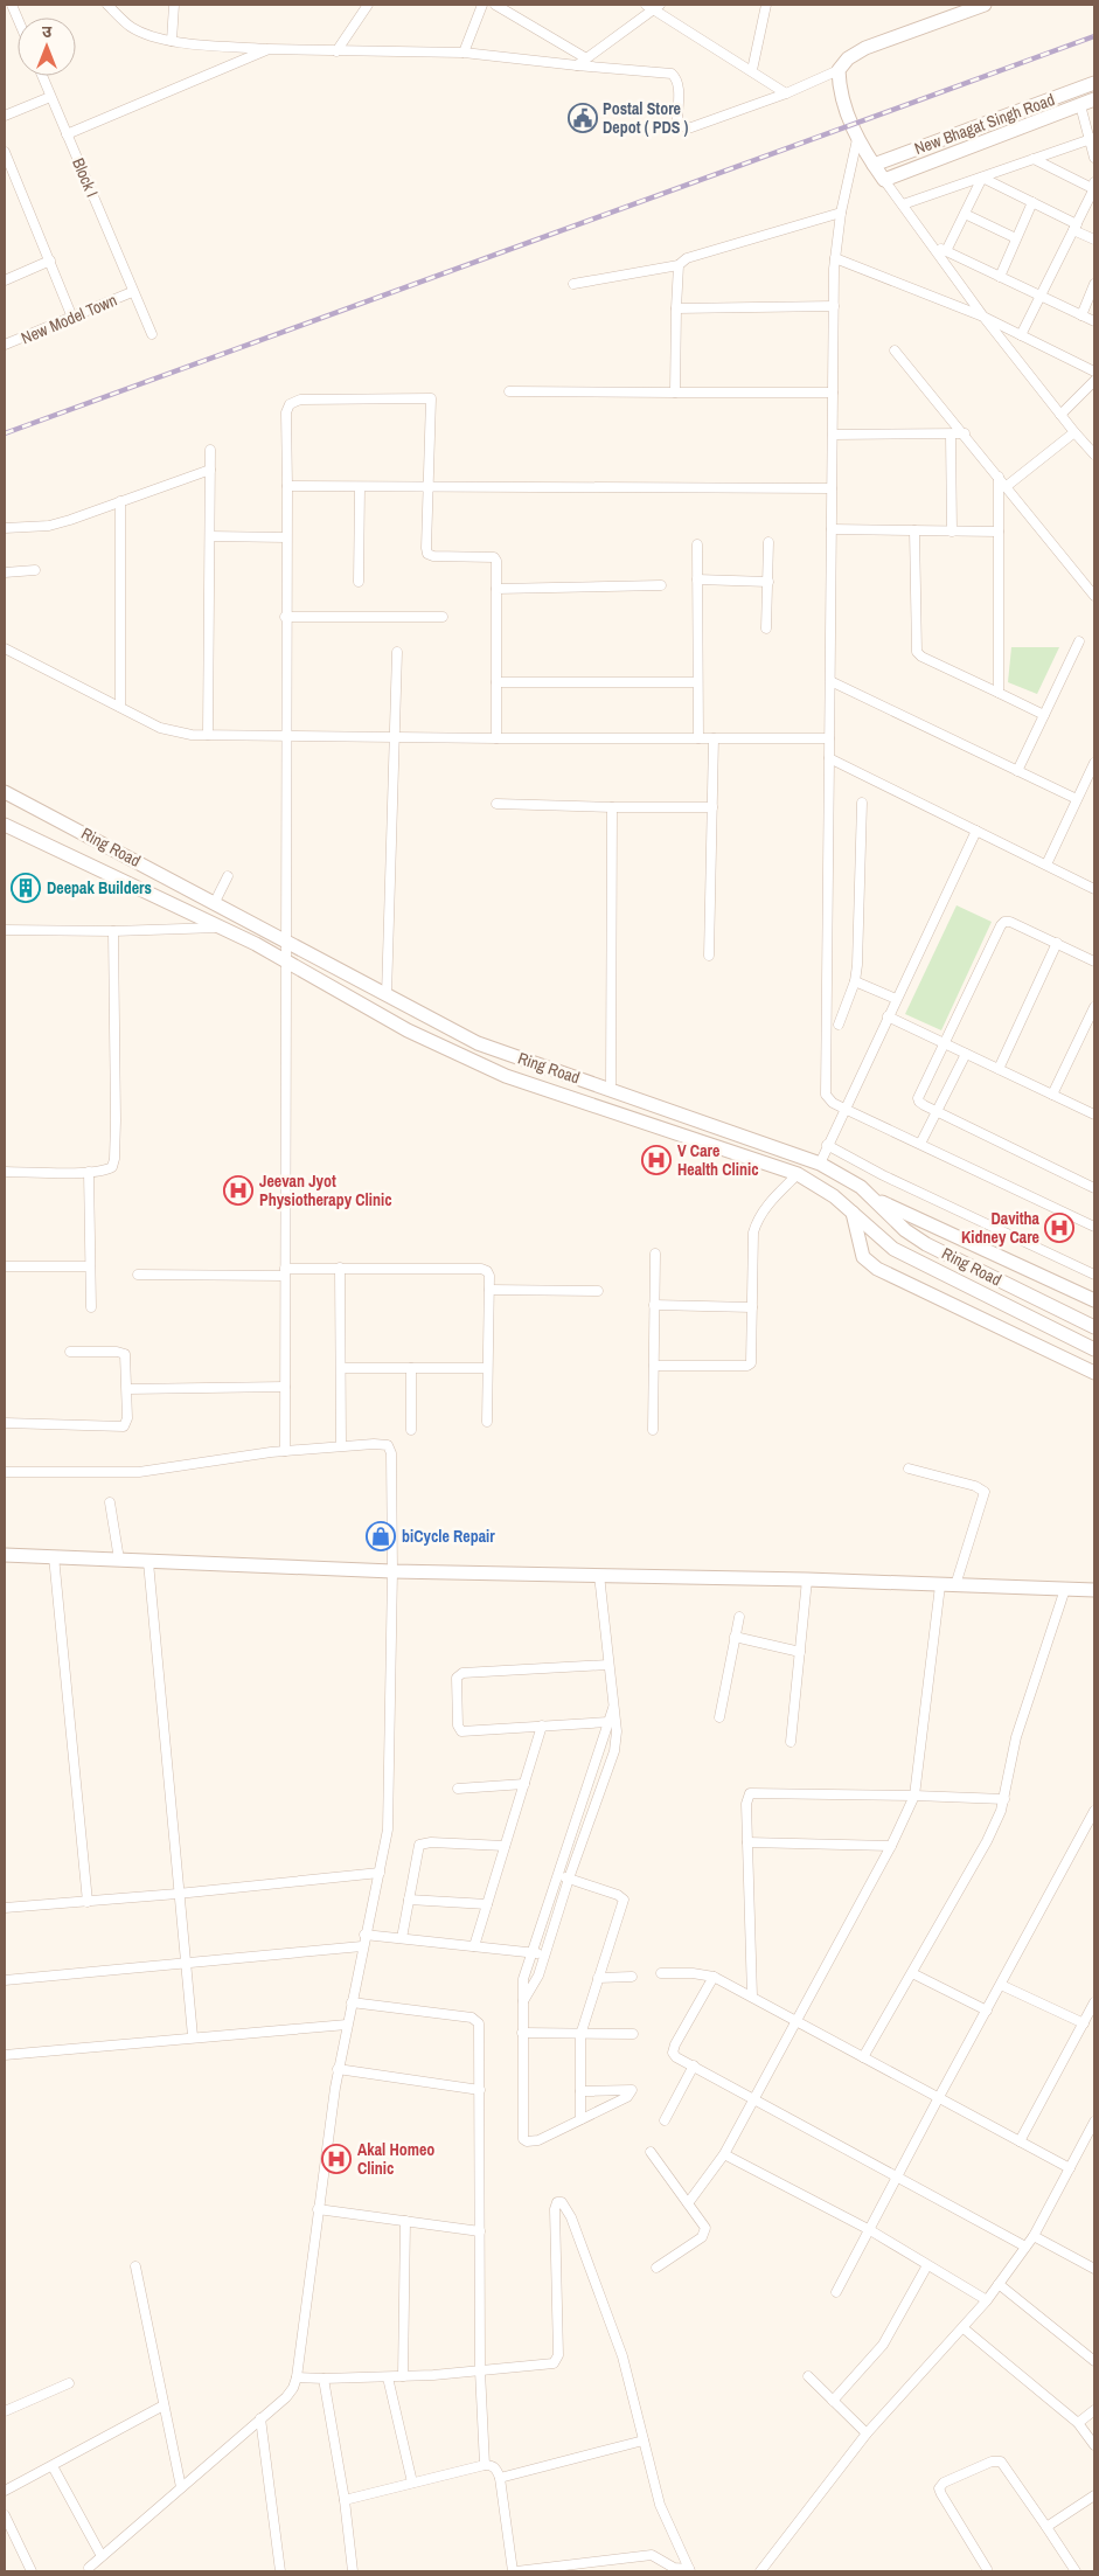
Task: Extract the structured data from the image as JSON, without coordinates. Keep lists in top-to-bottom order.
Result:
{
  "streets": {
    "street": [
      "New Bhagat Singh Road",
      "Block I",
      "New Model Town",
      "Ring Road"
    ]
  },
  "crossings": [
    ["Block I", "New Model Town"]
  ],
  "places": {
    "public building": ["Postal Store Depot ( PDS )"],
    "building": ["Deepak Builders"],
    "hospital": [
      "V Care Health Clinic",
      "Jeevan Jyot Physiotherapy Clinic",
      "Davitha Kidney Care",
      "Akal Homeo Clinic"
    ],
    "shop": ["biCycle Repair"]
  },
  "north": "top"
}
